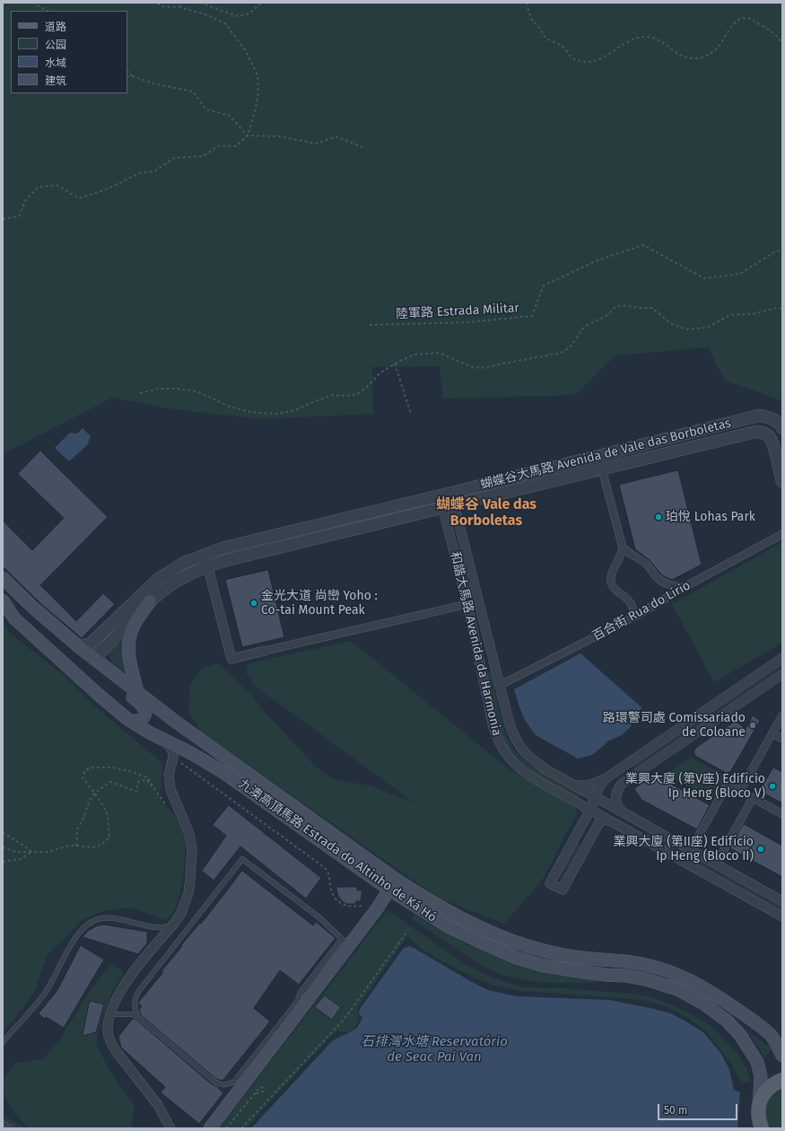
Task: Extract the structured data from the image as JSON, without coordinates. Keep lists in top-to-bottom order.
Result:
{
  "streets": {
    "main road": ["九澳高頂馬路 Estrada do Altinho de Ká Hó"],
    "street": ["蝴蝶谷大馬路 Avenida de Vale das Borboletas", "百合街 Rua do Lírio", "和諧大馬路 Avenida da Harmonia"],
    "path": ["陸軍路 Estrada Militar"]
  },
  "crossings": [
    ["蝴蝶谷大馬路 Avenida de Vale das Borboletas", "和諧大馬路 Avenida da Harmonia"],
    ["蝴蝶谷大馬路 Avenida de Vale das Borboletas", "九澳高頂馬路 Estrada do Altinho de Ká Hó"],
    ["百合街 Rua do Lírio", "和諧大馬路 Avenida da Harmonia"]
  ],
  "districts": ["蝴蝶谷 Vale das Borboletas"],
  "water": ["石排灣水塘 Reservatório de Seac Pai Van"],
  "places": [
    "珀悅 Lohas Park",
    "金光大道 尚巒 Yoho : Co-tai Mount Peak",
    "路環警司處 Comissariado de Coloane",
    "業興大廈 (第V座) Edifício Ip Heng (Bloco V)",
    "業興大廈 (第II座) Edifício Ip Heng (Bloco II)"
  ],
  "legend": [
    "道路",
    "公园",
    "水域",
    "建筑"
  ],
  "scale_bar": "50 m"
}
